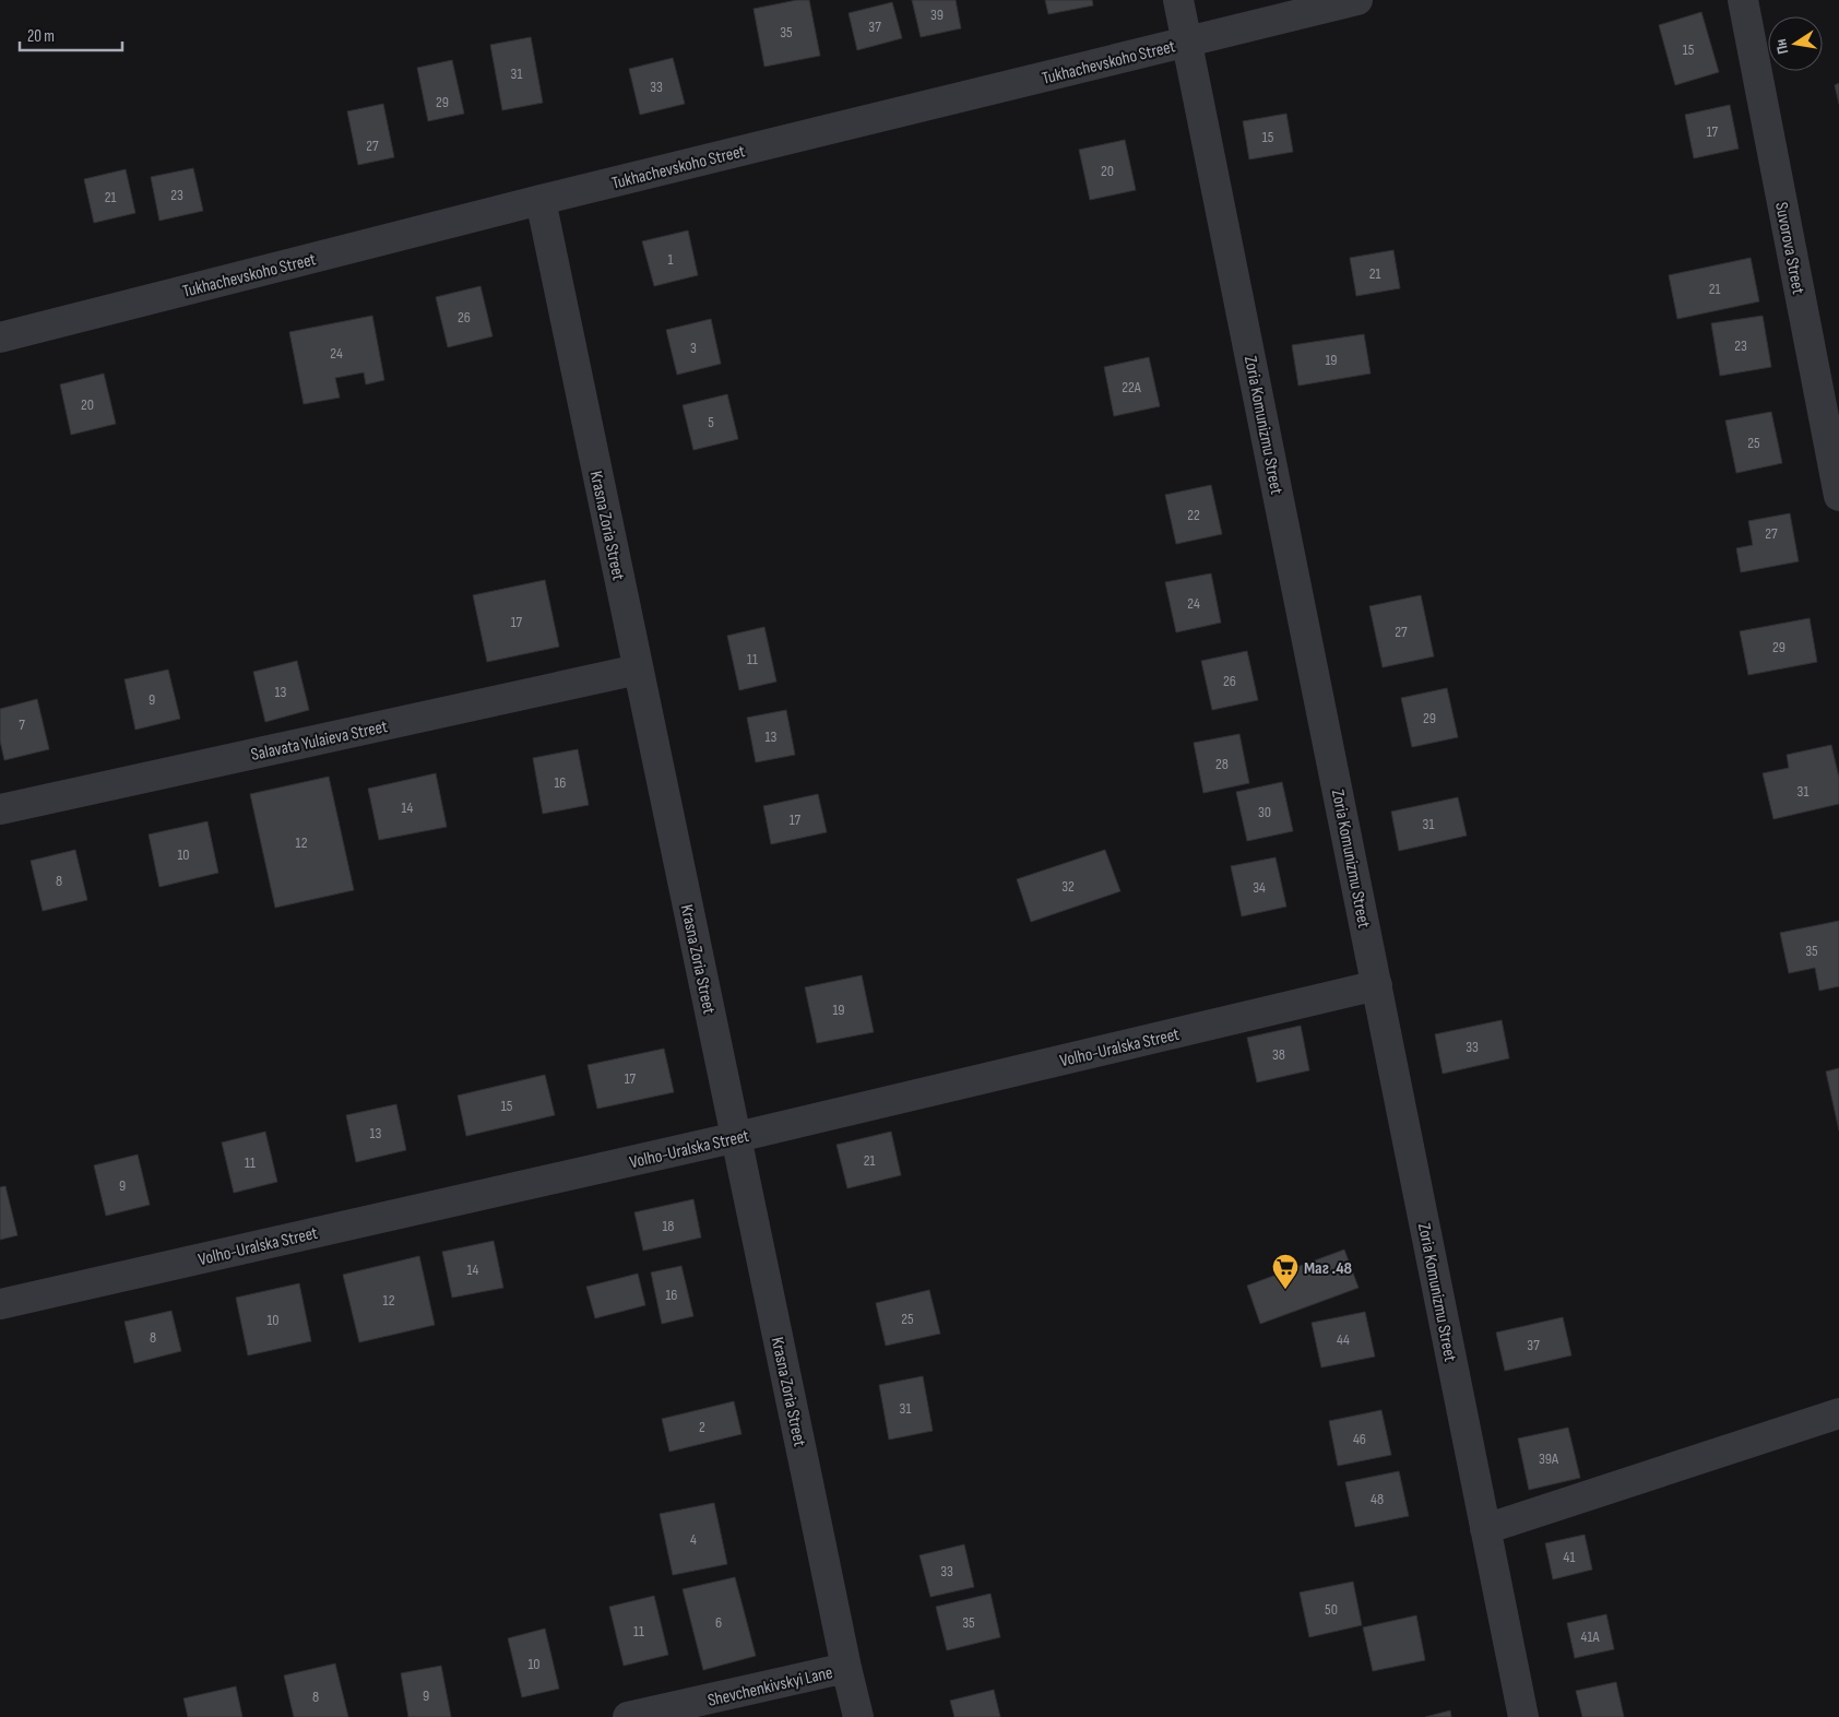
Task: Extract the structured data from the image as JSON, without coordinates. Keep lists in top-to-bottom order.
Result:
{
  "streets": {
    "street": [
      "Tukhachevskoho Street",
      "Suvorova Street",
      "Zoria Komunizmu Street",
      "Krasna Zoria Street",
      "Salavata Yulaieva Street",
      "Volho-Uralska Street",
      "Shevchenkivskyi Lane"
    ]
  },
  "crossings": [
    ["Tukhachevskoho Street", "Zoria Komunizmu Street"],
    ["Tukhachevskoho Street", "Krasna Zoria Street"],
    ["Zoria Komunizmu Street", "Volho-Uralska Street"],
    ["Krasna Zoria Street", "Salavata Yulaieva Street"],
    ["Krasna Zoria Street", "Volho-Uralska Street"],
    ["Krasna Zoria Street", "Shevchenkivskyi Lane"]
  ],
  "places": {
    "supermarket": ["Маг .48"]
  },
  "house_numbers": [
    "39",
    "37",
    "35",
    "15",
    "31",
    "33",
    "29",
    "17",
    "15",
    "27",
    "20",
    "23",
    "21",
    "1",
    "21",
    "21",
    "26",
    "23",
    "3",
    "24",
    "19",
    "22А",
    "20",
    "5",
    "25",
    "22",
    "27",
    "24",
    "17",
    "27",
    "29",
    "11",
    "26",
    "13",
    "9",
    "29",
    "7",
    "13",
    "28",
    "16",
    "31",
    "14",
    "30",
    "17",
    "31",
    "12",
    "10",
    "8",
    "32",
    "34",
    "35",
    "19",
    "33",
    "38",
    "17",
    "15",
    "13",
    "21",
    "11",
    "9",
    "18",
    "14",
    "16",
    "12",
    "25",
    "10",
    "8",
    "44",
    "37",
    "31",
    "2",
    "46",
    "39А",
    "48",
    "4",
    "41",
    "33",
    "50",
    "6",
    "35",
    "11",
    "41А",
    "10",
    "9",
    "8"
  ],
  "scale_bar": "20 m",
  "north": "left"
}
